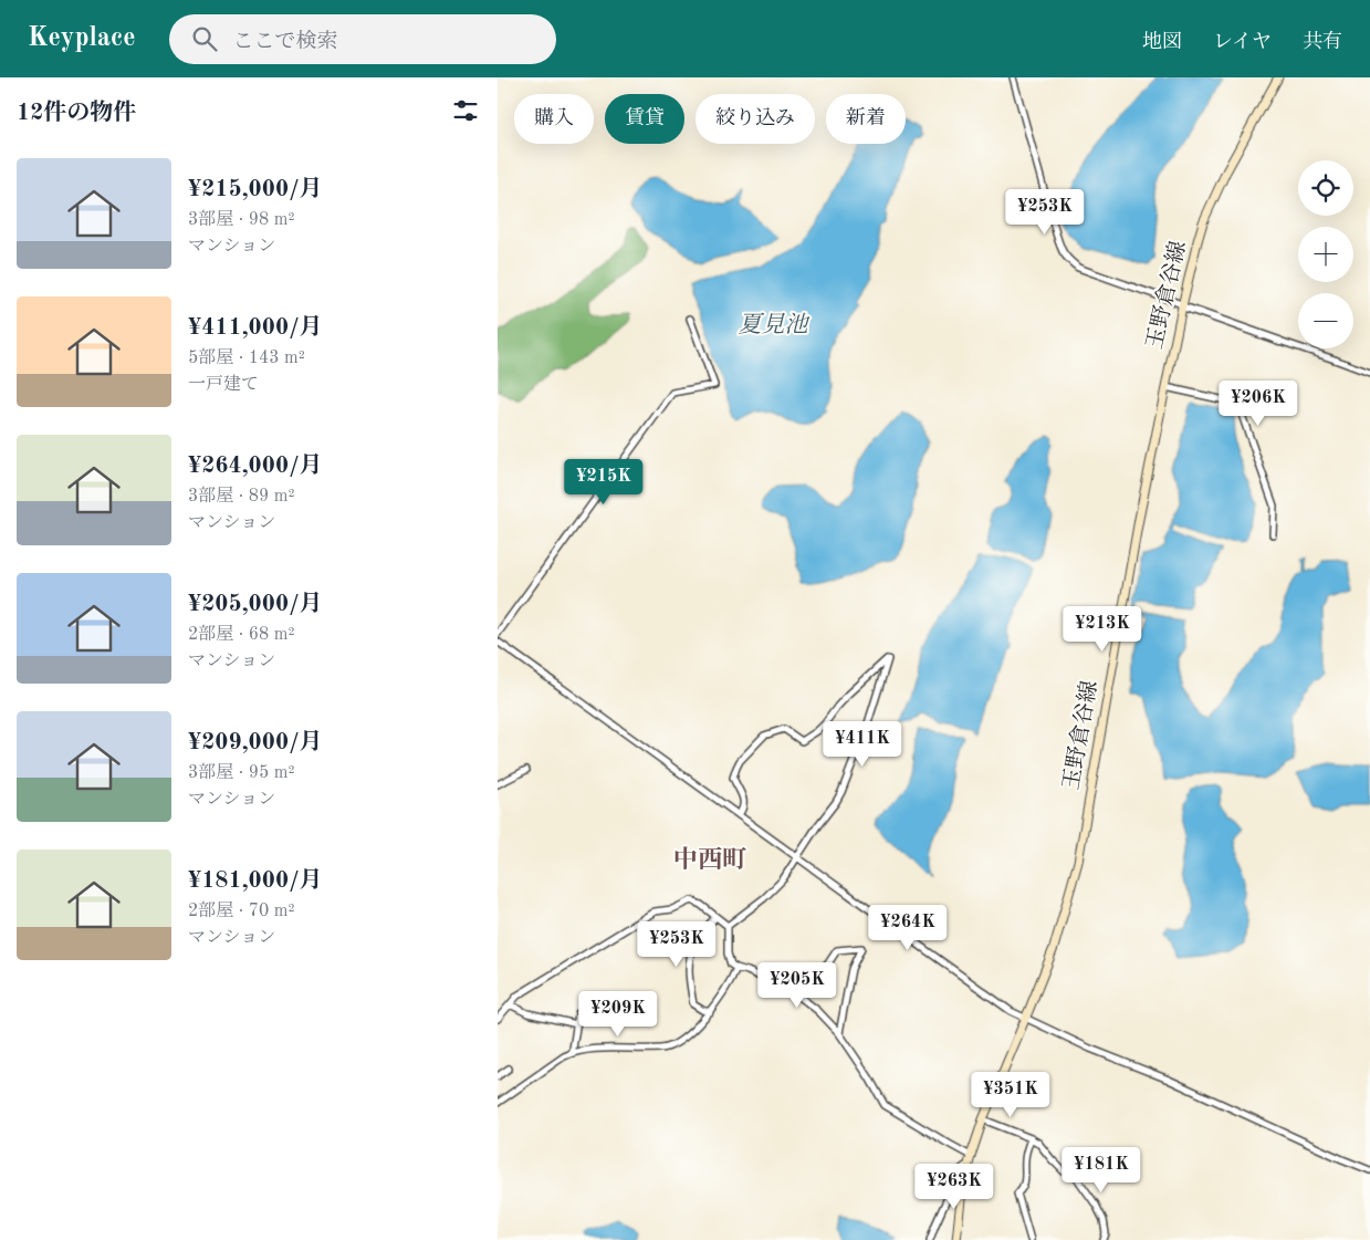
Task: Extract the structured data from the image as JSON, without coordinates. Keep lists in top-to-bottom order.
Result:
{
  "streets": {
    "main road": ["玉野倉谷線"]
  },
  "districts": ["中西町"],
  "water": ["夏見池"],
  "page": {
    "header": "Keyplace",
    "search": "ここで検索",
    "nav": ["地図", "レイヤ", "共有"],
    "heading": "12件の物件",
    "chip": [
      "購入",
      "賃貸",
      "絞り込み",
      "新着"
    ],
    "list": [
      {
        "name": "¥215,000/月",
        "note": "3部屋 · 98 m² · マンション"
      },
      {
        "name": "¥411,000/月",
        "note": "5部屋 · 143 m² · 一戸建て"
      },
      {
        "name": "¥264,000/月",
        "note": "3部屋 · 89 m² · マンション"
      },
      {
        "name": "¥205,000/月",
        "note": "2部屋 · 68 m² · マンション"
      },
      {
        "name": "¥209,000/月",
        "note": "3部屋 · 95 m² · マンション"
      },
      {
        "name": "¥181,000/月",
        "note": "2部屋 · 70 m² · マンション"
      }
    ],
    "map_buttons": ["+", "−"],
    "price": [
      "¥253K",
      "¥206K",
      "¥215K",
      "¥213K",
      "¥411K",
      "¥264K",
      "¥253K",
      "¥205K",
      "¥209K",
      "¥351K",
      "¥181K",
      "¥263K"
    ]
  }
}
